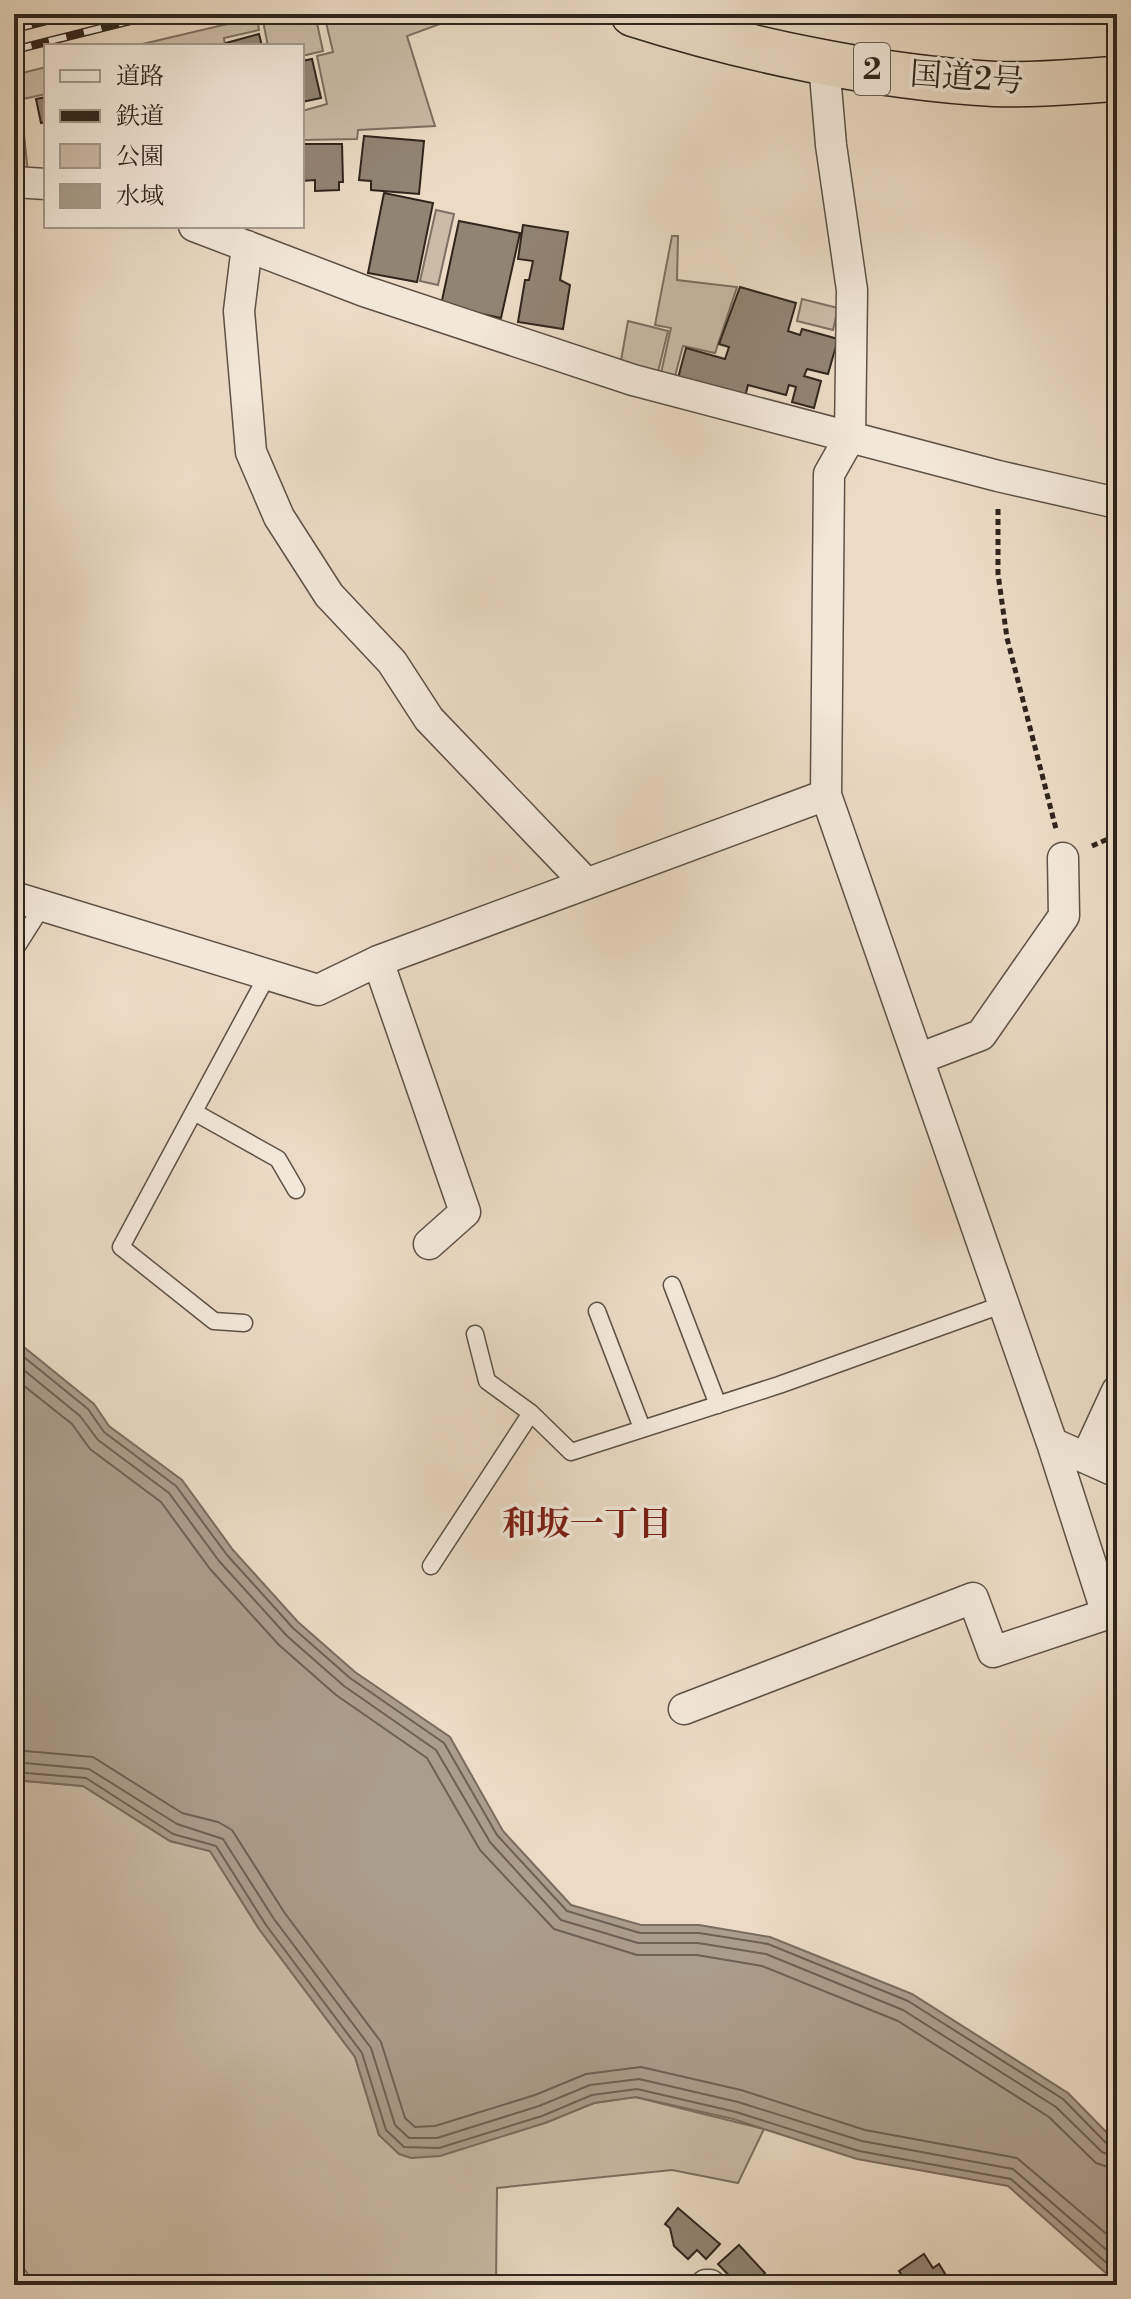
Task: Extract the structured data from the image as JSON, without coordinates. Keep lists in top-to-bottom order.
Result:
{
  "streets": {
    "highway": ["2", "国道2号"]
  },
  "districts": ["和坂一丁目"],
  "legend": [
    "道路",
    "鉄道",
    "公園",
    "水域"
  ]
}
